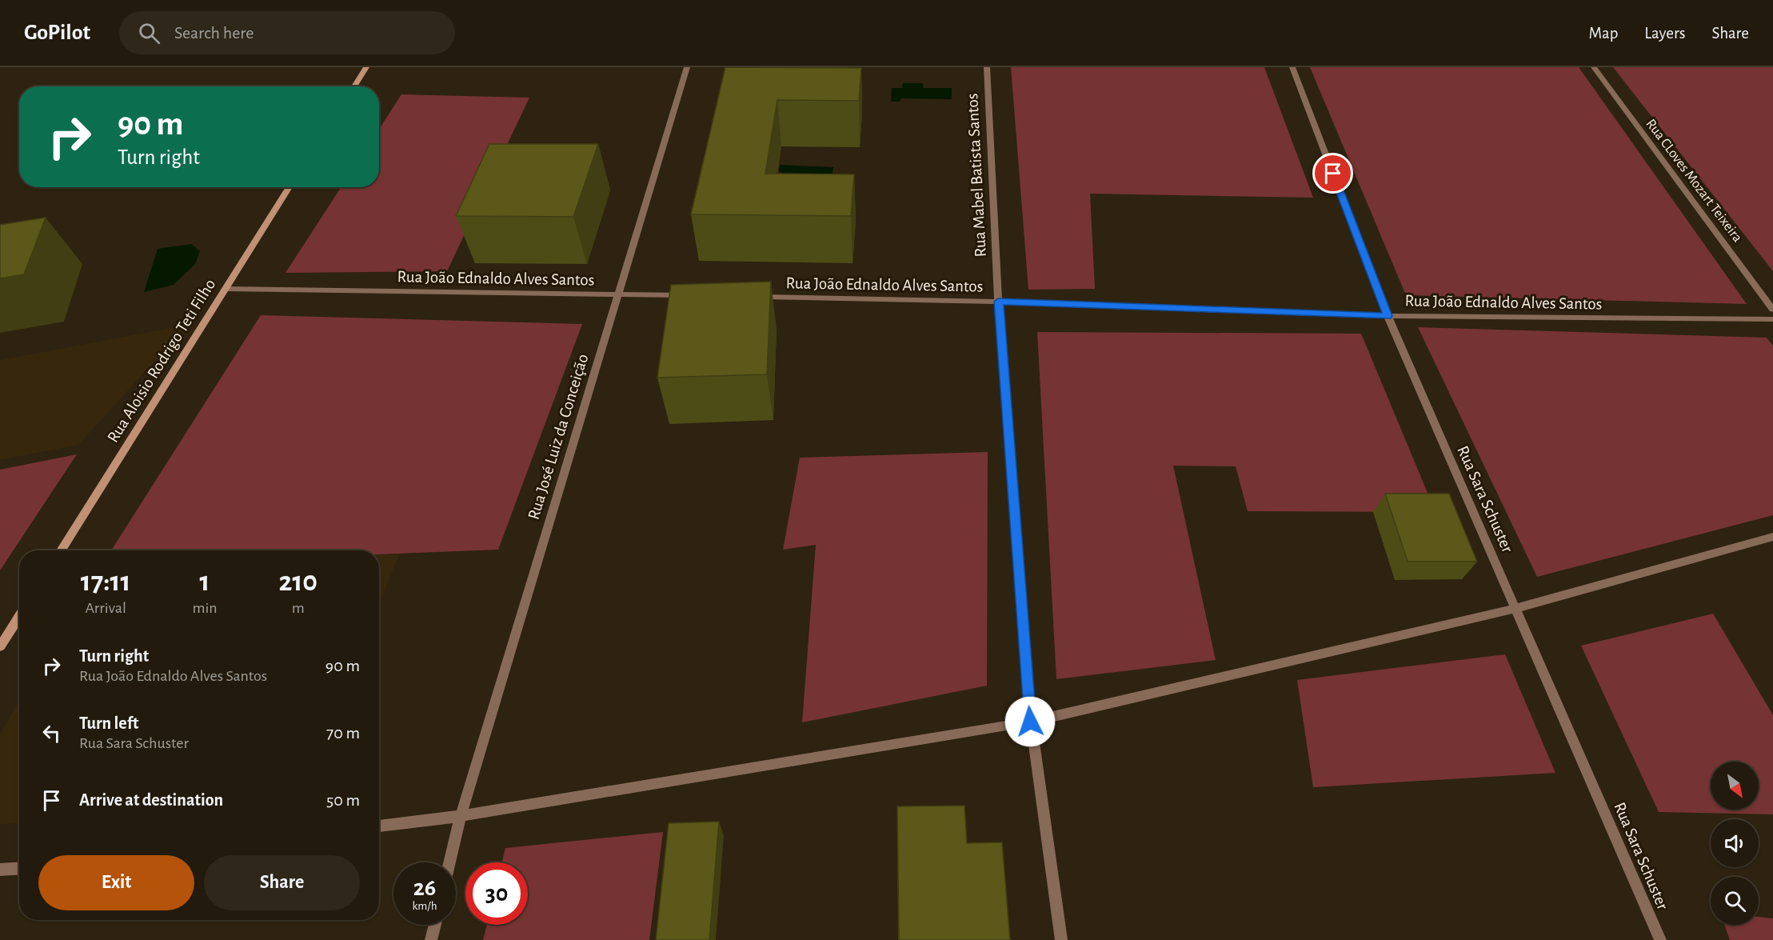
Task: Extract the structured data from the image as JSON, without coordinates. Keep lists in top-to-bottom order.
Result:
{
  "streets": {
    "street": [
      "Rua Mabel Batista Santos",
      "Rua CLoves Mozart Teixeira",
      "Rua João Ednaldo Alves Santos",
      "Rua Aloisio Rodrigo Teti Filho",
      "Rua José Luiz da Conceição",
      "Rua Sara Schuster"
    ]
  },
  "crossings": [
    ["Rua Mabel Batista Santos", "Rua João Ednaldo Alves Santos"],
    ["Rua João Ednaldo Alves Santos", "Rua Aloisio Rodrigo Teti Filho"],
    ["Rua João Ednaldo Alves Santos", "Rua José Luiz da Conceição"],
    ["Rua João Ednaldo Alves Santos", "Rua Sara Schuster"]
  ],
  "north": "bottom right",
  "page": {
    "header": "GoPilot",
    "search": "Search here",
    "nav": ["Map", "Layers", "Share"],
    "turn": ["90 m", "Turn right"],
    "eta": [
      "17:11",
      "Arrival",
      "1",
      "min",
      "210",
      "m"
    ],
    "list": [
      {
        "name": "Turn right",
        "note": "Rua João Ednaldo Alves Santos",
        "value": "90 m"
      },
      {
        "name": "Turn left",
        "note": "Rua Sara Schuster",
        "value": "70 m"
      },
      {
        "name": "Arrive at destination",
        "value": "50 m"
      }
    ],
    "buttons": ["Exit", "Share"],
    "speed": "26 km/h",
    "limit": "30"
  }
}
